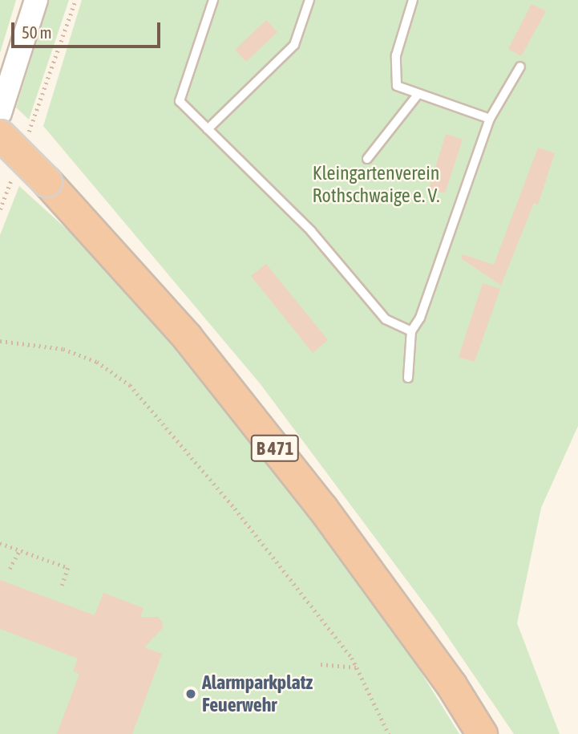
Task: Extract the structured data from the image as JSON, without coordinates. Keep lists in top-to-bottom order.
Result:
{
  "streets": {
    "highway": ["B 471"]
  },
  "parks": ["Kleingartenverein Rothschwaige e. V."],
  "places": ["Alarmparkplatz Feuerwehr"],
  "scale_bar": "50 m"
}
